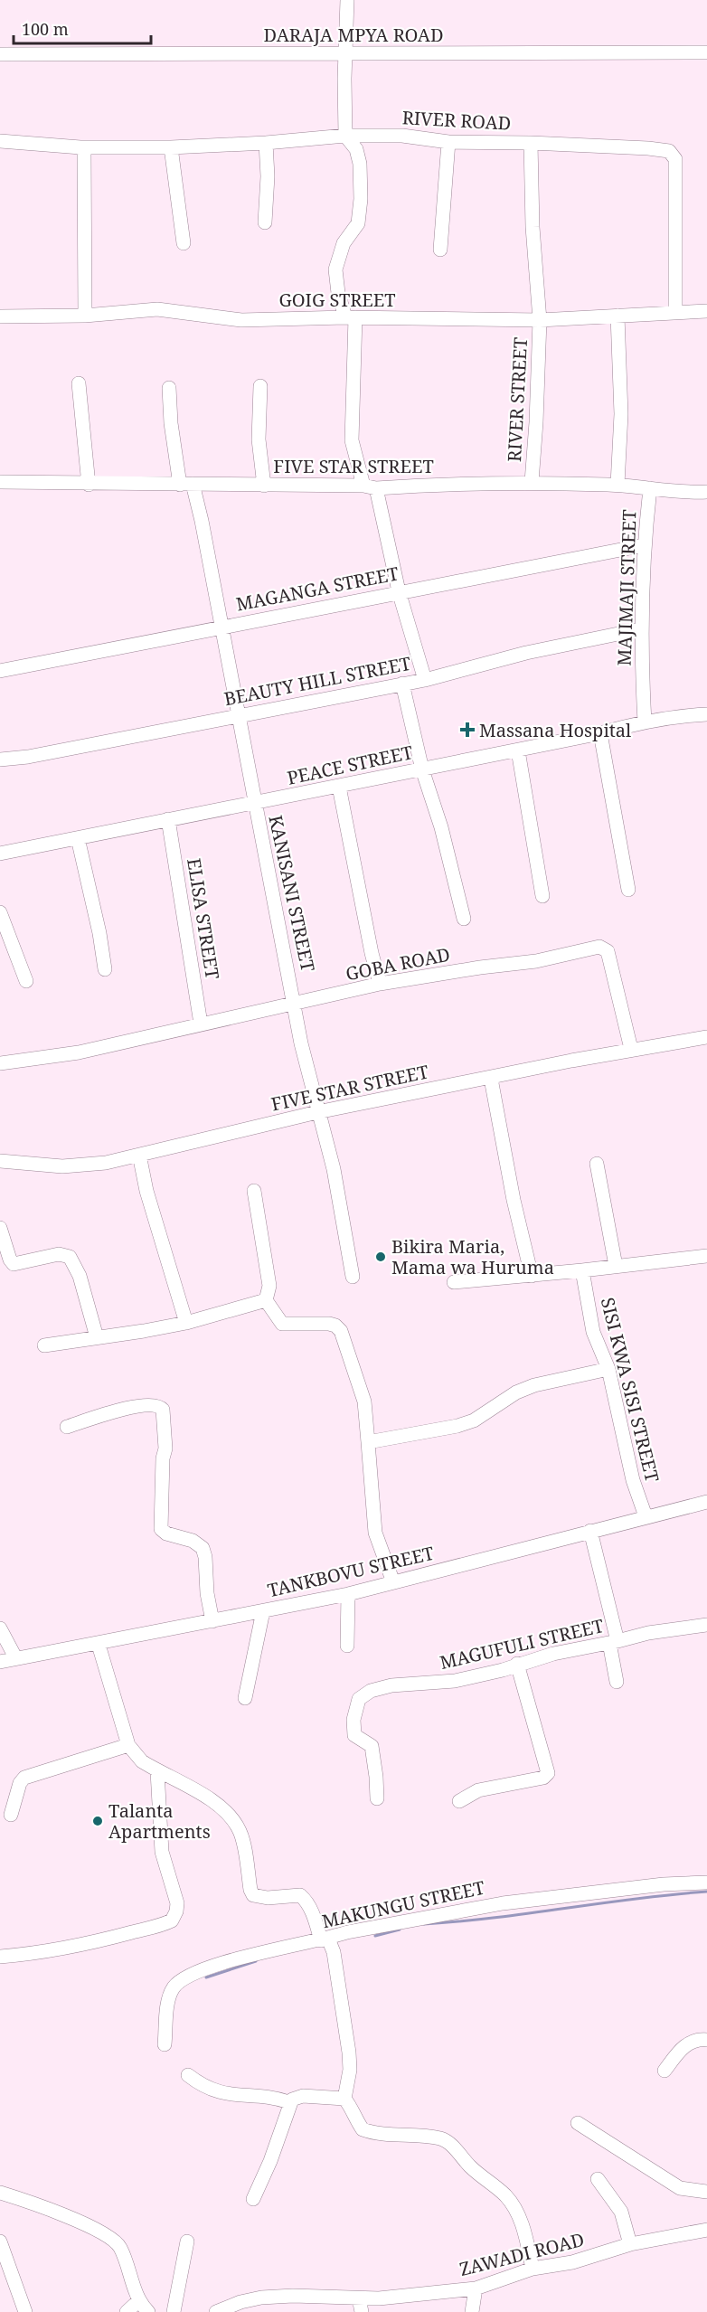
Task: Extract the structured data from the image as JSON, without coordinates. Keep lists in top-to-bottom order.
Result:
{
  "streets": {
    "street": [
      "DARAJA MPYA ROAD",
      "RIVER ROAD",
      "GOIG STREET",
      "RIVER STREET",
      "FIVE STAR STREET",
      "MAJIMAJI STREET",
      "MAGANGA STREET",
      "BEAUTY HILL STREET",
      "PEACE STREET",
      "KANISANI STREET",
      "ELISA STREET",
      "GOBA ROAD",
      "SISI KWA SISI STREET",
      "TANKBOVU STREET",
      "MAGUFULI STREET",
      "MAKUNGU STREET",
      "ZAWADI ROAD"
    ]
  },
  "crossings": [
    ["RIVER ROAD", "GOIG STREET"],
    ["RIVER ROAD", "RIVER STREET"],
    ["GOIG STREET", "RIVER STREET"],
    ["RIVER STREET", "FIVE STAR STREET"],
    ["FIVE STAR STREET", "MAJIMAJI STREET"],
    ["FIVE STAR STREET", "KANISANI STREET"],
    ["FIVE STAR STREET", "GOBA ROAD"],
    ["MAJIMAJI STREET", "MAGANGA STREET"],
    ["MAJIMAJI STREET", "BEAUTY HILL STREET"],
    ["MAJIMAJI STREET", "PEACE STREET"],
    ["MAGANGA STREET", "KANISANI STREET"],
    ["BEAUTY HILL STREET", "KANISANI STREET"],
    ["PEACE STREET", "KANISANI STREET"],
    ["PEACE STREET", "ELISA STREET"],
    ["KANISANI STREET", "GOBA ROAD"],
    ["ELISA STREET", "GOBA ROAD"],
    ["SISI KWA SISI STREET", "TANKBOVU STREET"]
  ],
  "places": {
    "health": ["Massana Hospital"],
    "other": ["Bikira Maria, Mama wa Huruma", "Talanta Apartments"]
  },
  "scale_bar": "100 m"
}
